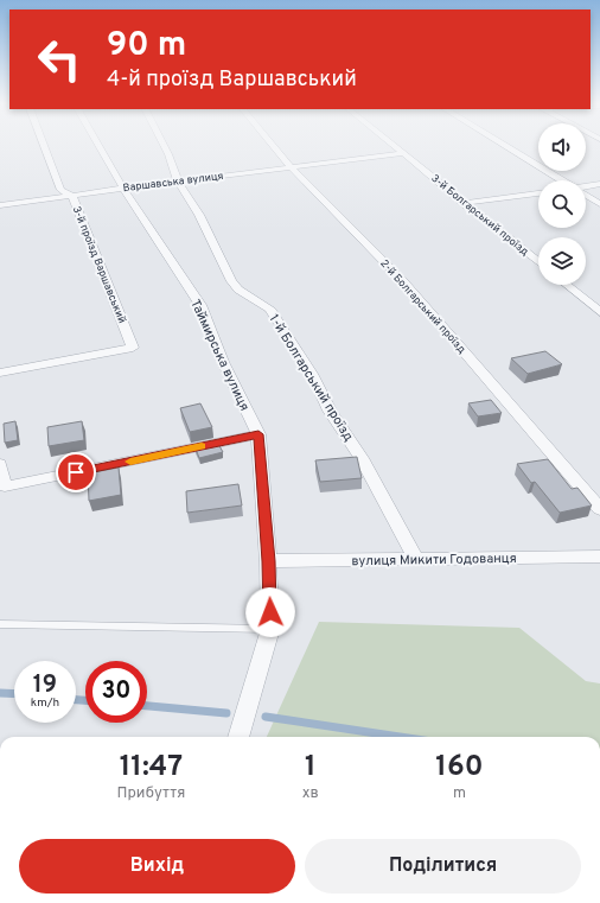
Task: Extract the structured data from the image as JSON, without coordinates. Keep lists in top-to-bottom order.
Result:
{
  "streets": {
    "street": [
      "Варшавська вулиця",
      "3-й Болгарський проїзд",
      "3-й проїзд Варшавський",
      "2-й Болгарський проїзд",
      "Таймирська вулиця",
      "1-й Болгарський проїзд",
      "вулиця Микити Годованця"
    ]
  },
  "crossings": [
    ["Варшавська вулиця", "3-й Болгарський проїзд"],
    ["Варшавська вулиця", "3-й проїзд Варшавський"],
    ["Варшавська вулиця", "2-й Болгарський проїзд"],
    ["Варшавська вулиця", "Таймирська вулиця"],
    ["Варшавська вулиця", "1-й Болгарський проїзд"],
    ["Таймирська вулиця", "вулиця Микити Годованця"],
    ["1-й Болгарський проїзд", "вулиця Микити Годованця"]
  ],
  "page": {
    "turn": ["90 m", "4-й проїзд Варшавський"],
    "speed": "19 km/h",
    "limit": "30",
    "eta": [
      "11:47",
      "Прибуття",
      "1",
      "хв",
      "160",
      "m"
    ],
    "buttons": ["Вихід", "Поділитися"]
  }
}
